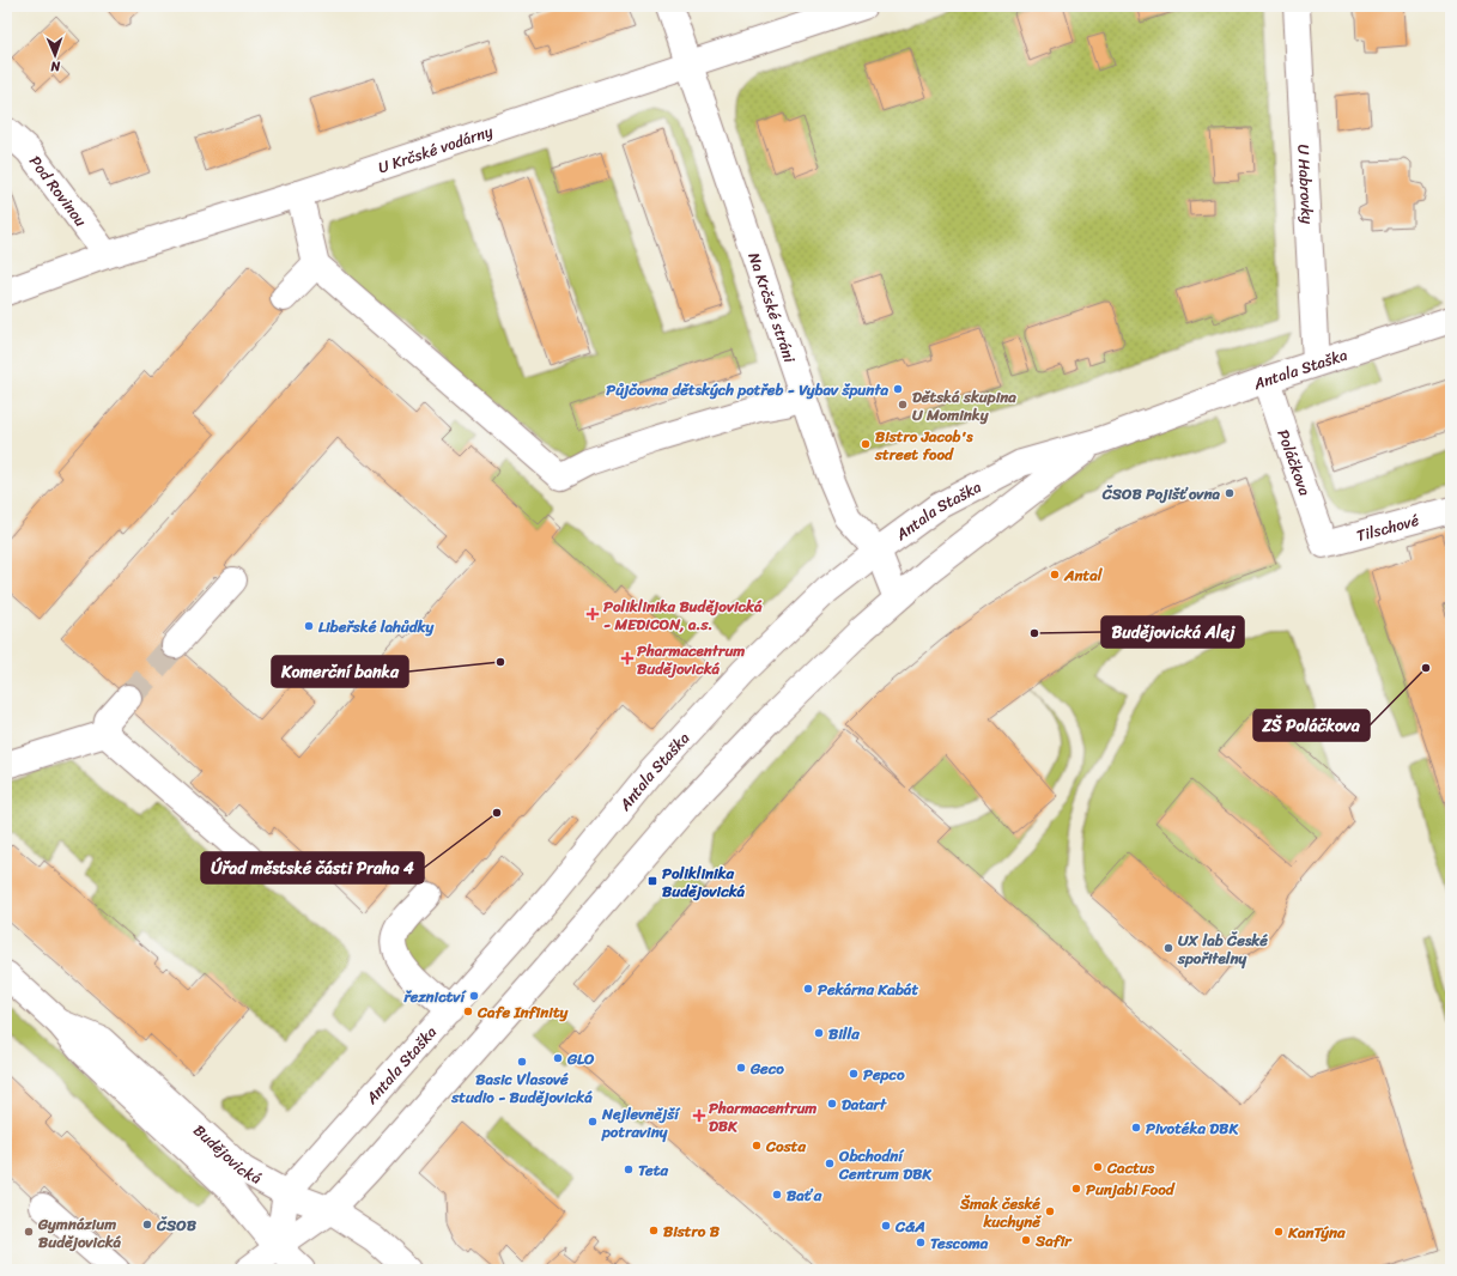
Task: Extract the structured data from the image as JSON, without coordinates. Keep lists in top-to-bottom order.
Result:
{
  "streets": {
    "street": [
      "U Krčské vodárny",
      "U Habrovky",
      "Pod Rovinou",
      "Na Krčské stráni",
      "Antala Staška",
      "Poláčkova",
      "Tilschové",
      "Budějovická"
    ]
  },
  "crossings": [
    ["U Krčské vodárny", "Pod Rovinou"],
    ["U Krčské vodárny", "Na Krčské stráni"],
    ["U Habrovky", "Antala Staška"],
    ["Na Krčské stráni", "Antala Staška"],
    ["Antala Staška", "Poláčkova"],
    ["Antala Staška", "Budějovická"],
    ["Poláčkova", "Tilschové"]
  ],
  "places": {
    "other": [
      "Půjčovna dětských potřeb - Vybav špunta",
      "Dětská skupina U Mominky",
      "Bistro Jacob's street food",
      "ČSOB Pojišťovna",
      "Antal",
      "Libeřské lahůdky",
      "Budějovická Alej",
      "Komerční banka",
      "ZŠ Poláčkova",
      "Úřad městské části Praha 4",
      "UX lab České spořitelny",
      "Pekárna Kabát",
      "řeznictví",
      "Cafe Infinity",
      "Billa",
      "GLO",
      "Basic Vlasové studio - Budějovická",
      "Geco",
      "Pepco",
      "Datart",
      "Nejlevnější potraviny",
      "Pivotéka DBK",
      "Costa",
      "Obchodní Centrum DBK",
      "Cactus",
      "Teta",
      "Punjabi Food",
      "Baťa",
      "Šmak české kuchyně",
      "ČSOB",
      "C&A",
      "Bistro B",
      "Gymnázium Budějovická",
      "KanTýna",
      "Safir",
      "Tescoma"
    ],
    "health": ["Poliklinika Budějovická - MEDICON, a.s.", "Pharmacentrum Budějovická", "Pharmacentrum DBK"],
    "transit": ["Poliklinika Budějovická"]
  },
  "north": "bottom"
}
